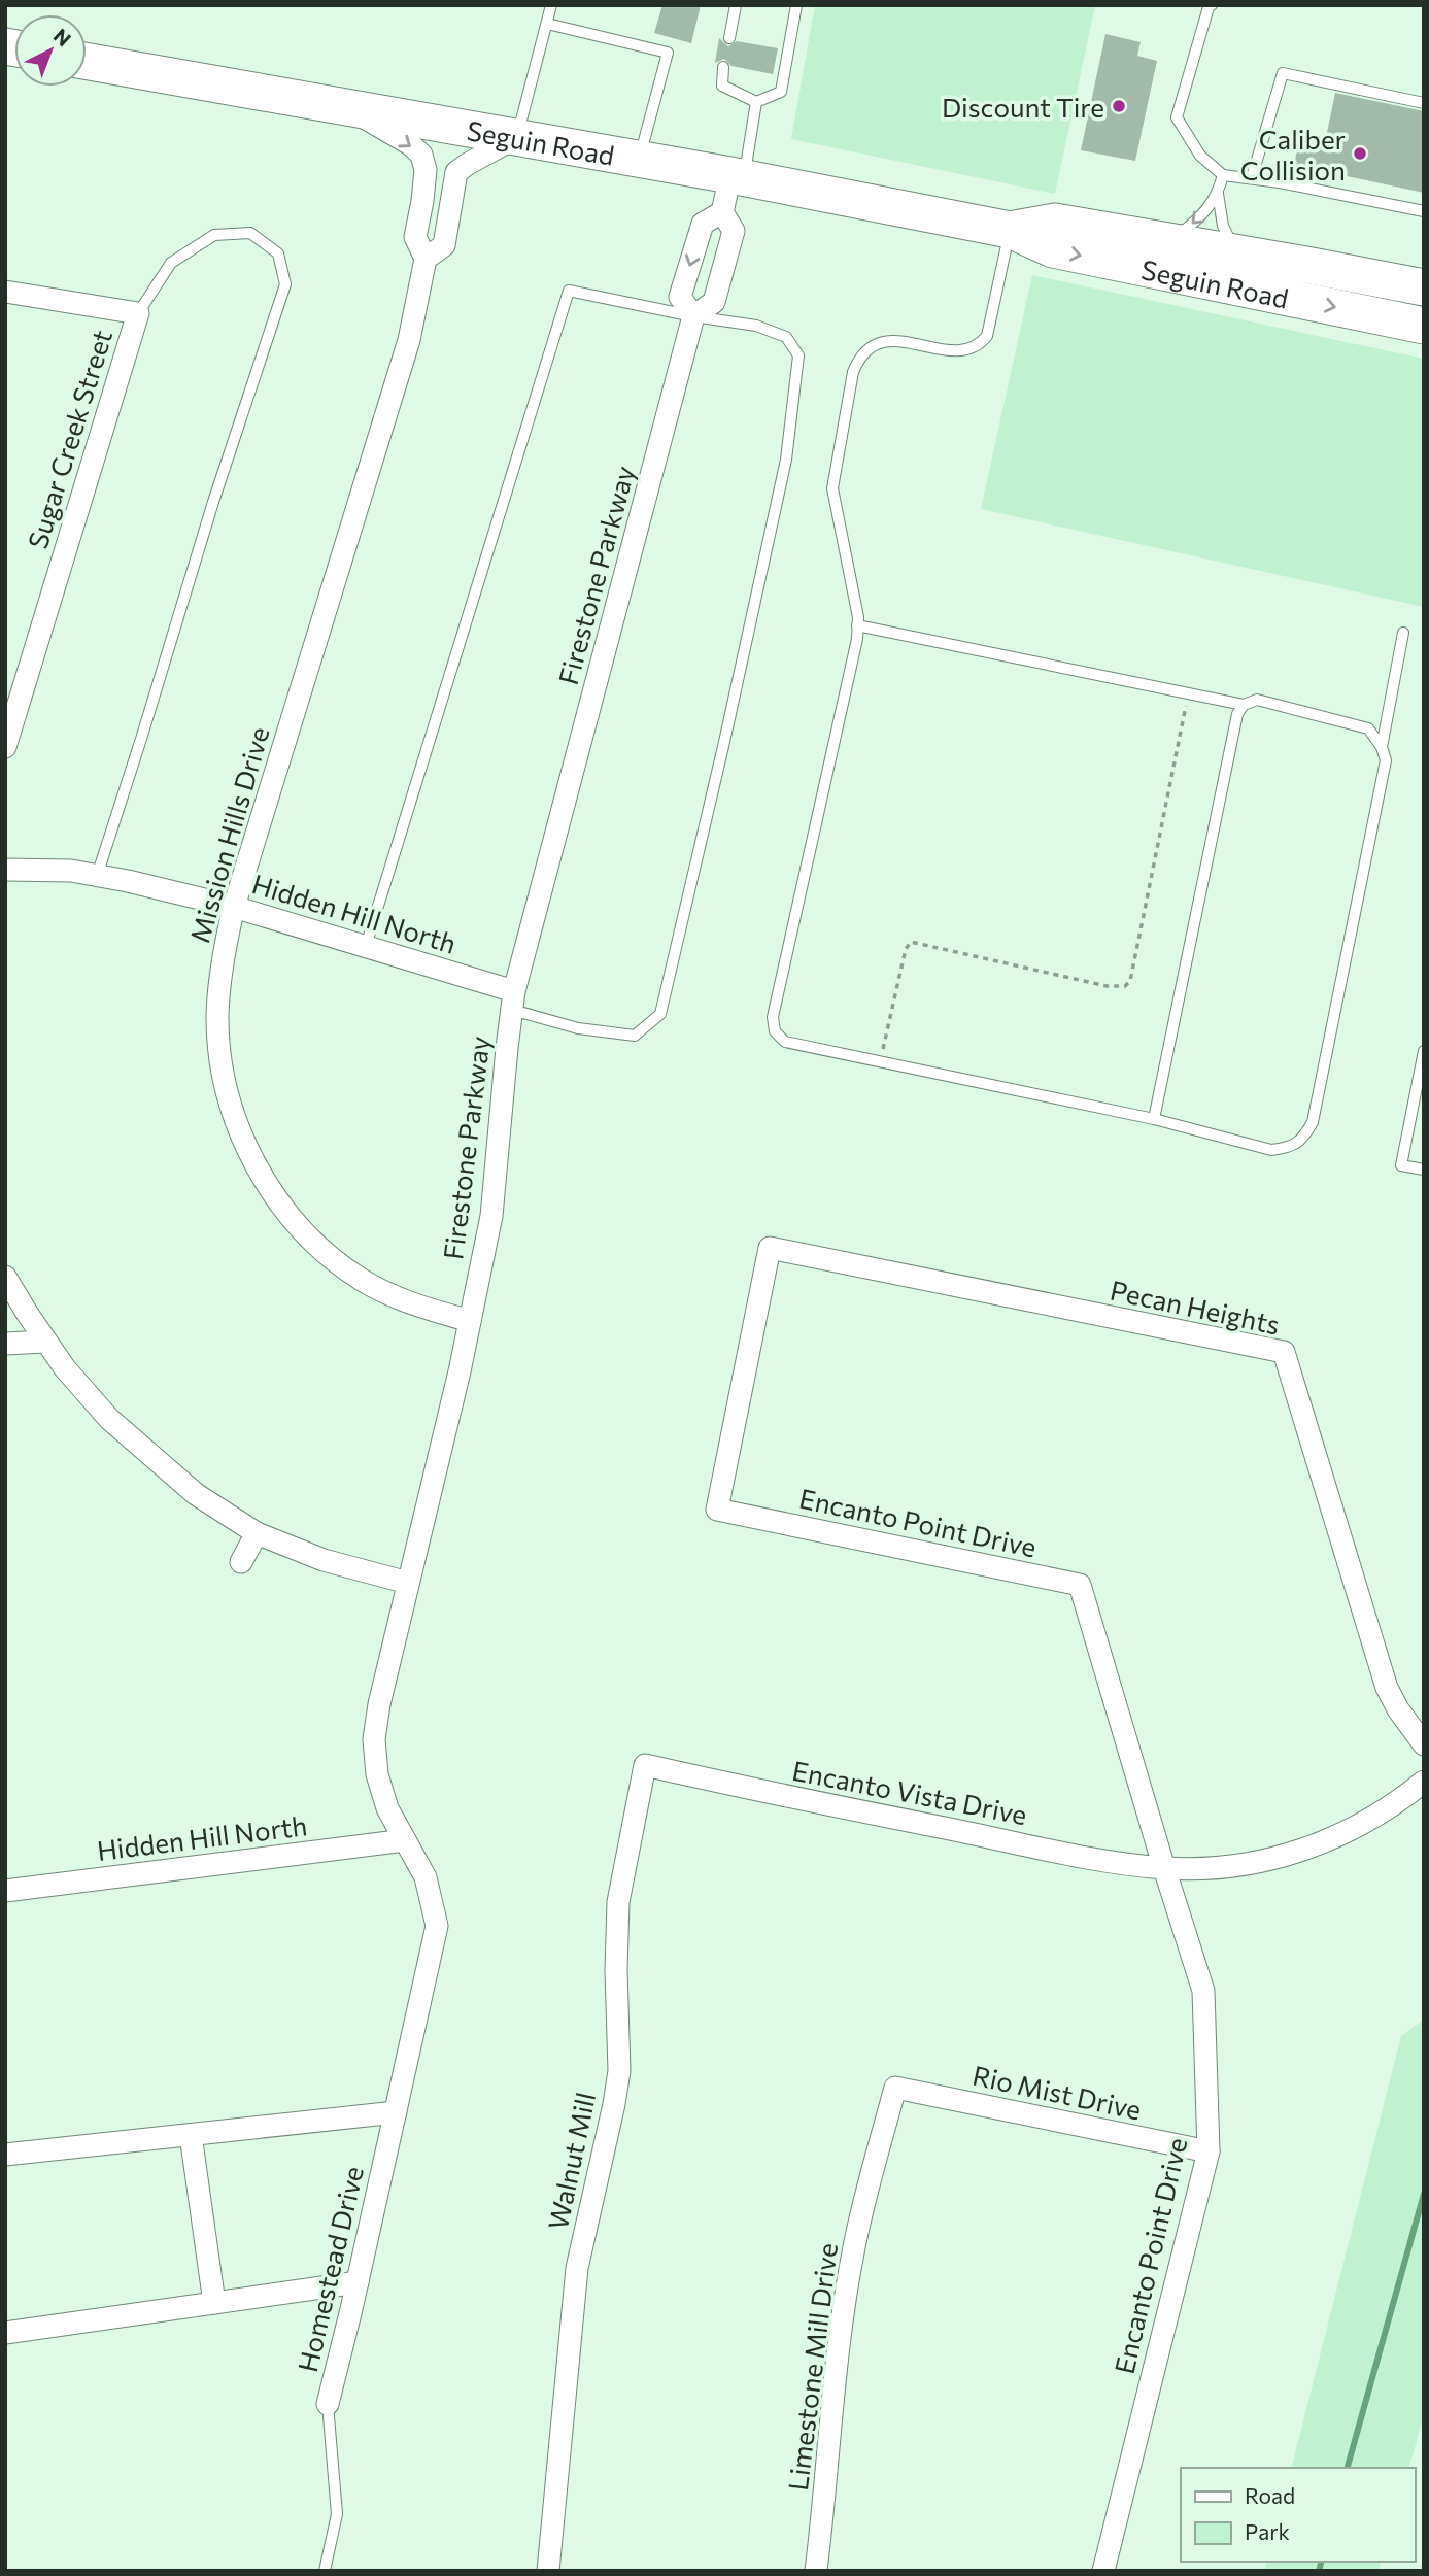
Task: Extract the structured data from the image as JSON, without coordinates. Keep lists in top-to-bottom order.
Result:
{
  "streets": {
    "main road": ["Seguin Road"],
    "street": [
      "Sugar Creek Street",
      "Firestone Parkway",
      "Mission Hills Drive",
      "Hidden Hill North",
      "Pecan Heights",
      "Encanto Point Drive",
      "Encanto Vista Drive",
      "Rio Mist Drive",
      "Walnut Mill",
      "Homestead Drive",
      "Limestone Mill Drive"
    ]
  },
  "crossings": [
    ["Seguin Road", "Firestone Parkway"],
    ["Seguin Road", "Mission Hills Drive"],
    ["Firestone Parkway", "Mission Hills Drive"],
    ["Firestone Parkway", "Hidden Hill North"],
    ["Firestone Parkway", "Homestead Drive"],
    ["Mission Hills Drive", "Hidden Hill North"],
    ["Pecan Heights", "Encanto Point Drive"],
    ["Encanto Point Drive", "Encanto Vista Drive"],
    ["Encanto Point Drive", "Rio Mist Drive"],
    ["Encanto Vista Drive", "Walnut Mill"],
    ["Rio Mist Drive", "Limestone Mill Drive"]
  ],
  "places": ["Discount Tire", "Caliber Collision"],
  "legend": ["Road", "Park"],
  "north": "top right"
}
